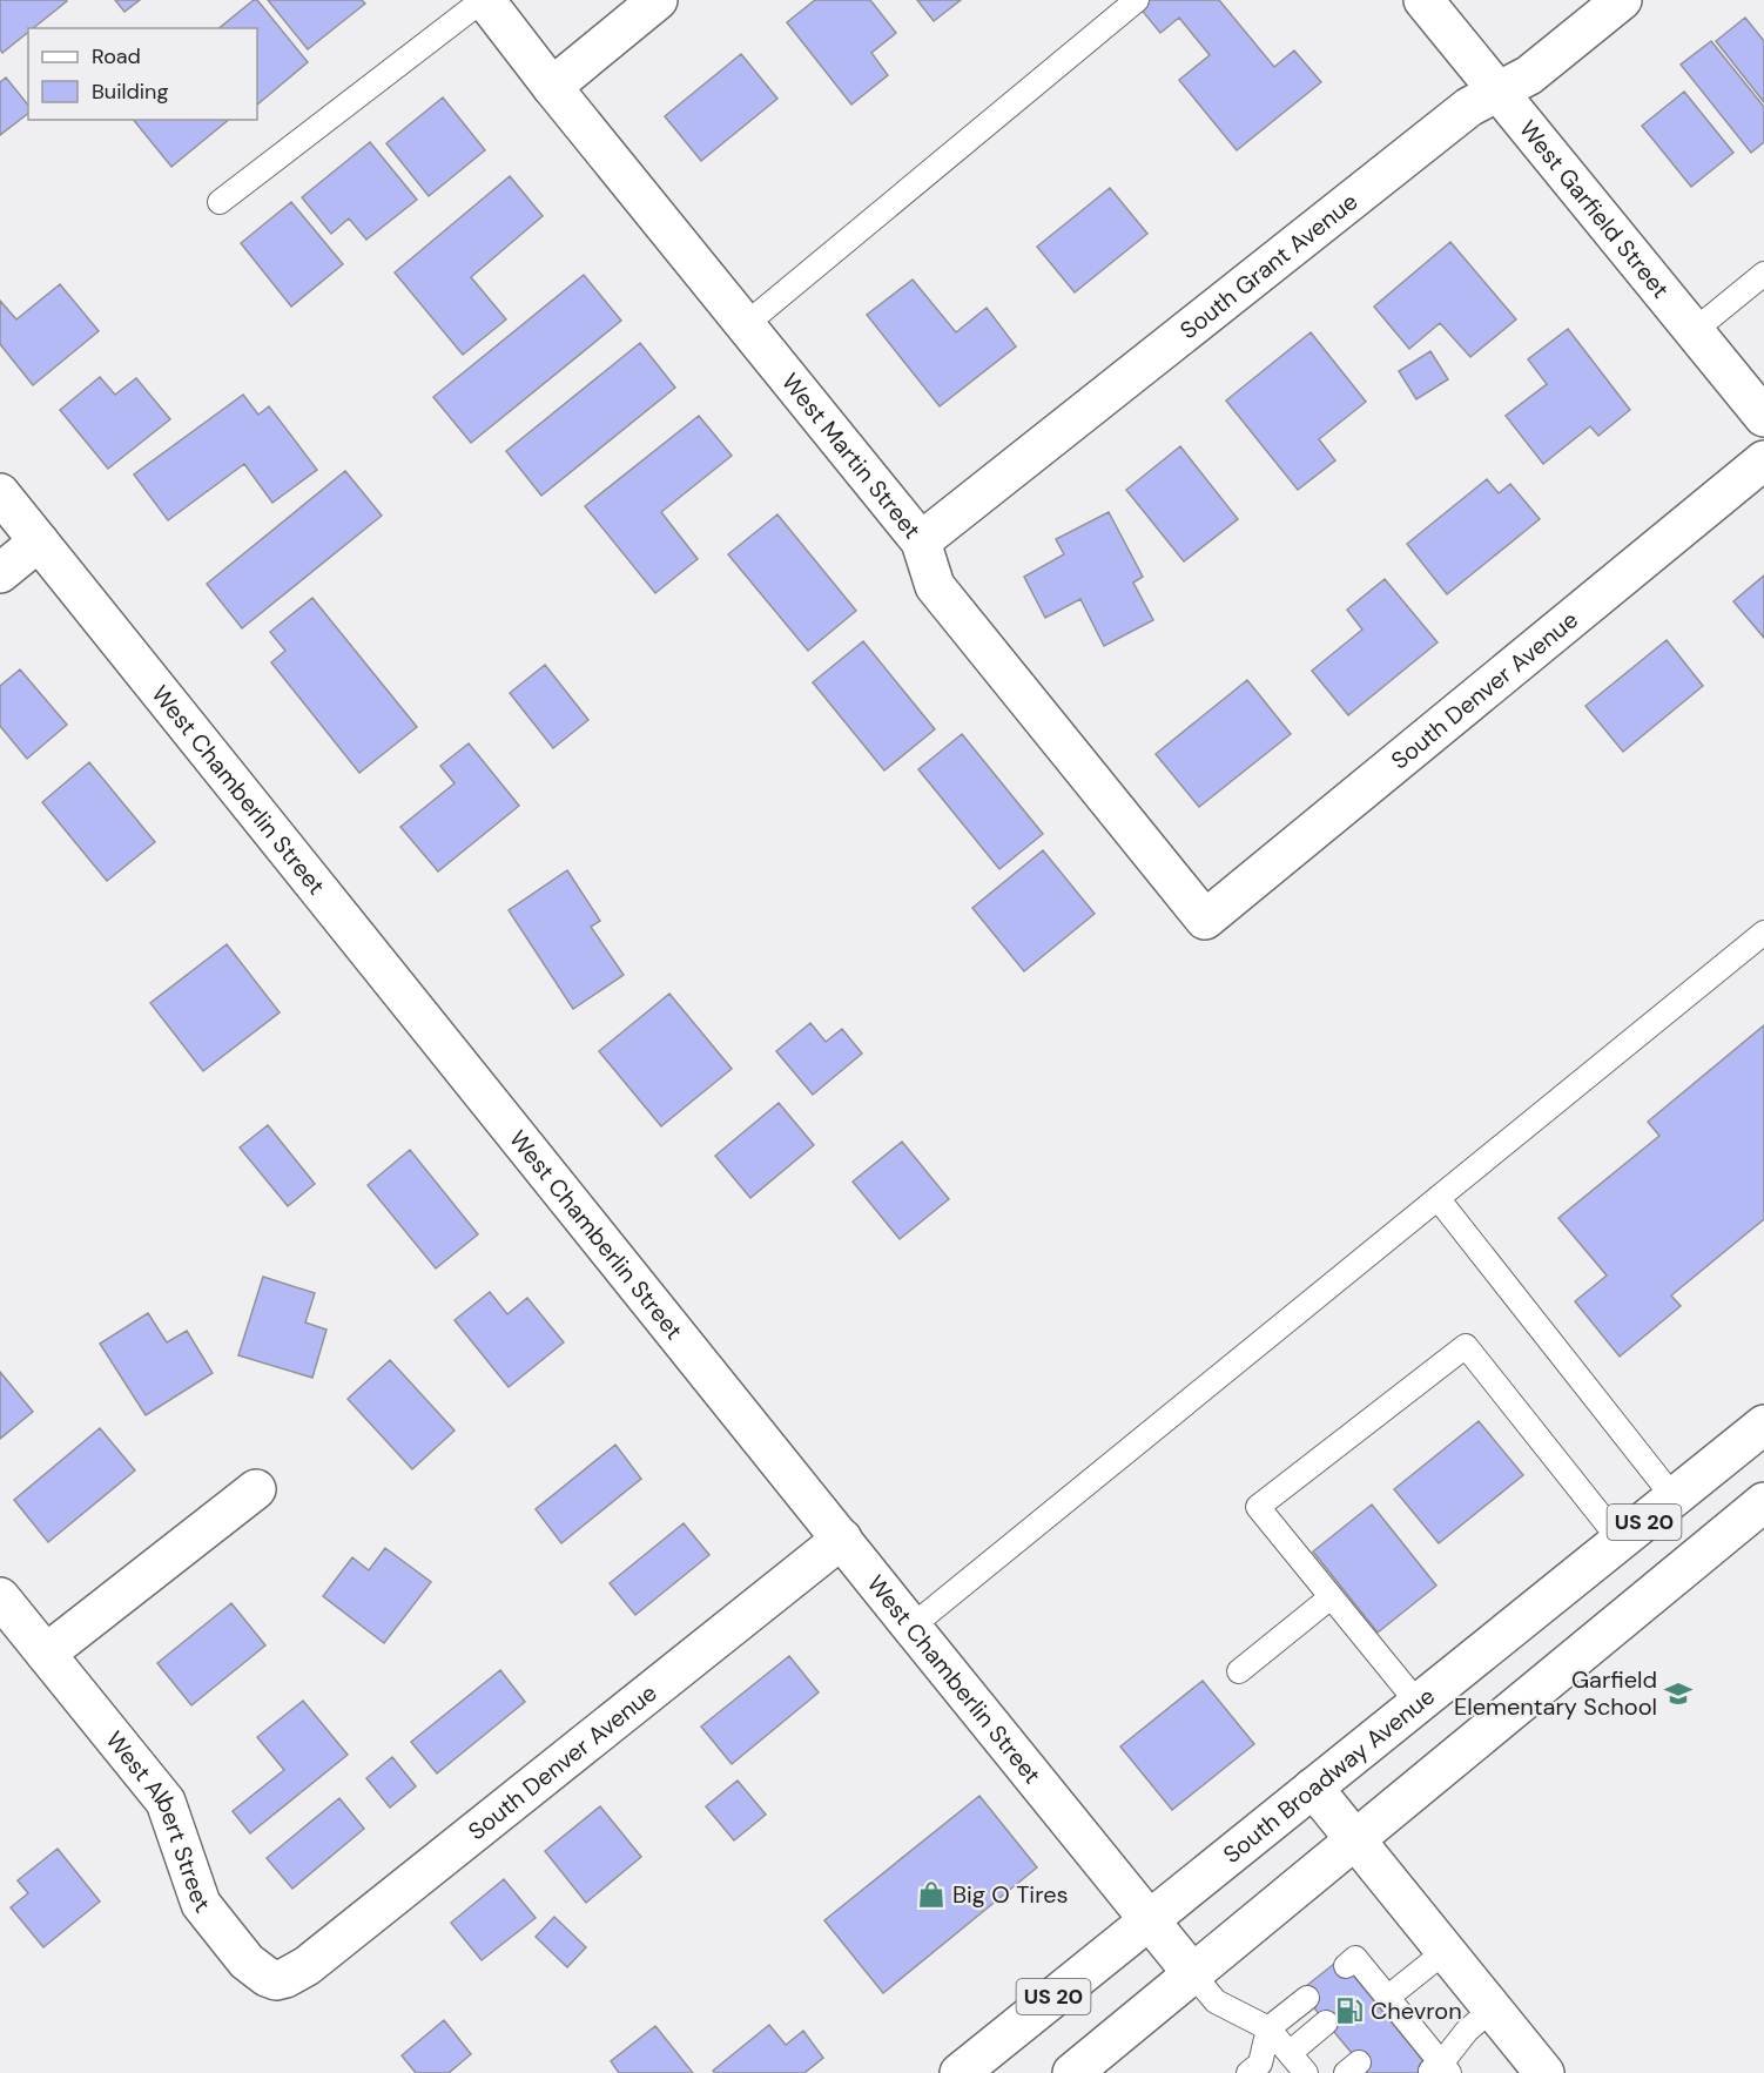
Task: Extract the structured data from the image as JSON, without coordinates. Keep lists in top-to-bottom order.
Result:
{
  "streets": {
    "street": [
      "West Garfield Street",
      "South Grant Avenue",
      "West Martin Street",
      "South Denver Avenue",
      "West Chamberlin Street",
      "US 20",
      "South Broadway Avenue",
      "West Albert Street"
    ]
  },
  "crossings": [
    ["West Garfield Street", "South Grant Avenue"],
    ["South Grant Avenue", "West Martin Street"],
    ["West Martin Street", "South Denver Avenue"],
    ["South Denver Avenue", "West Chamberlin Street"],
    ["South Denver Avenue", "West Albert Street"],
    ["West Chamberlin Street", "US 20"],
    ["West Chamberlin Street", "South Broadway Avenue"]
  ],
  "places": {
    "school or university": ["Garfield Elementary School"],
    "shop": ["Big O Tires"],
    "fuel station": ["Chevron"]
  },
  "legend": ["Road", "Building"]
}
